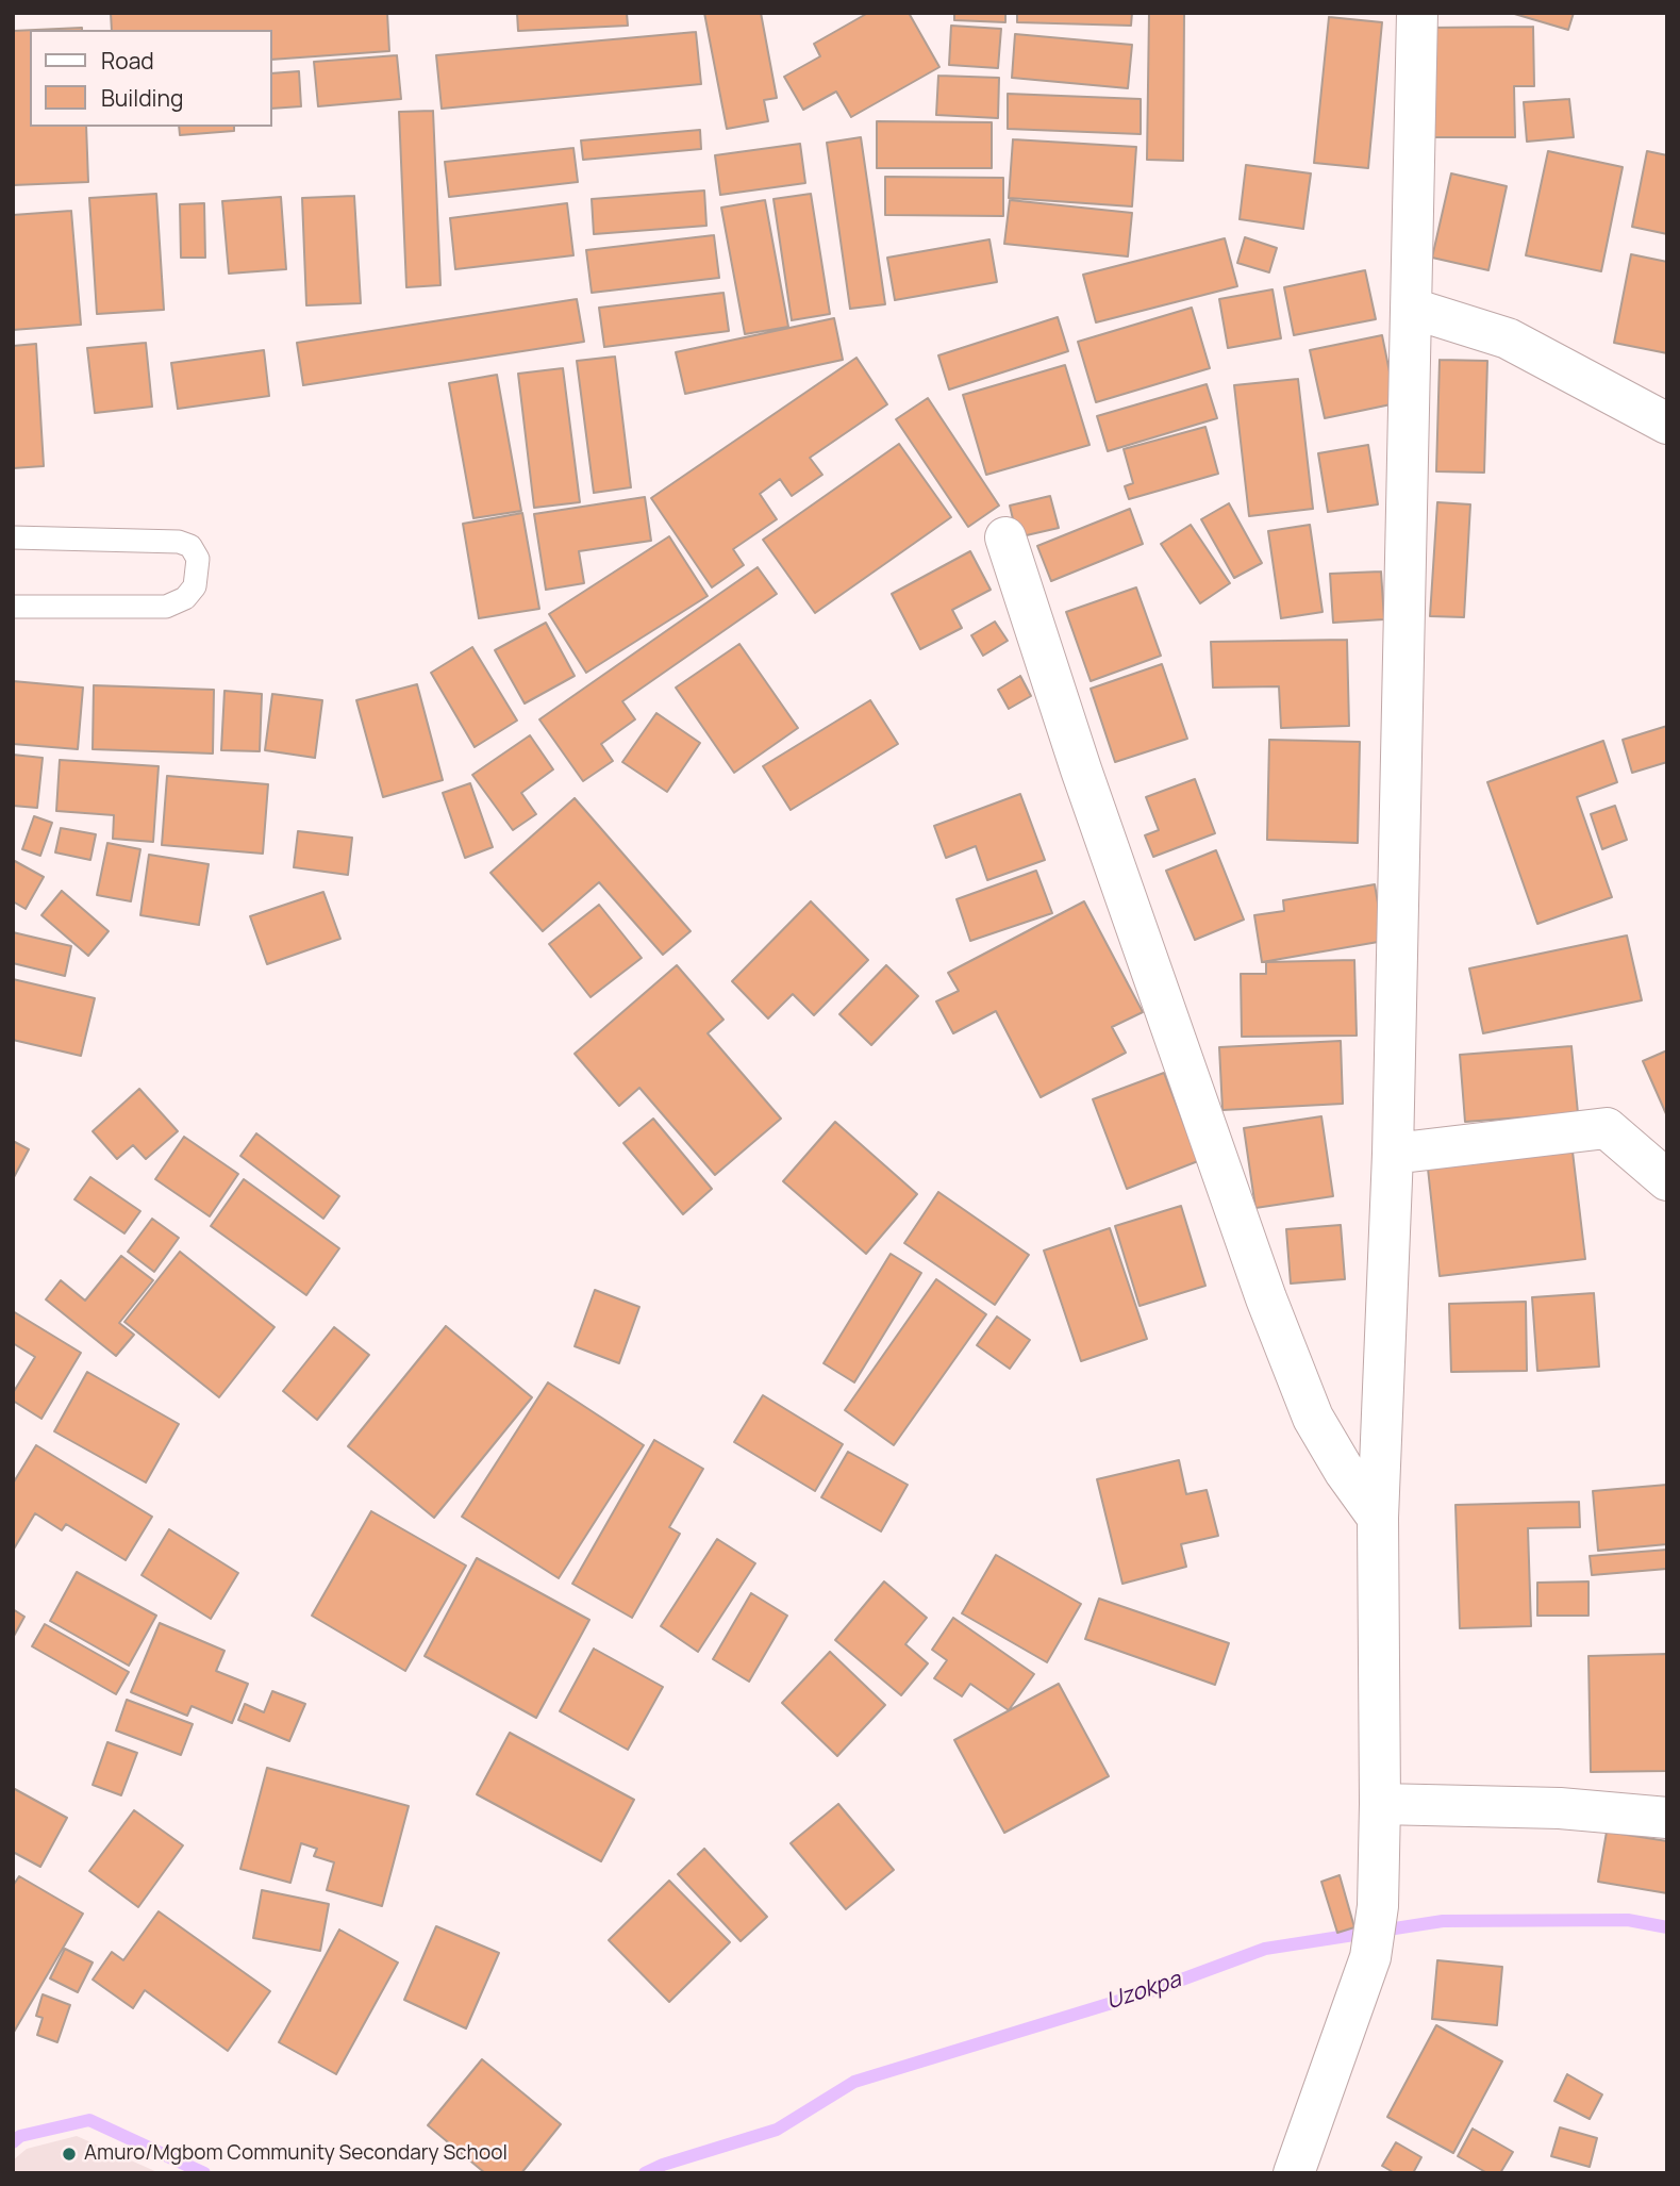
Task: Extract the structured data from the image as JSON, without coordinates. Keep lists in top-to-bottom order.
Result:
{
  "water": ["Uzokpa"],
  "places": ["Amuro/Mgbom Community Secondary School"],
  "legend": ["Road", "Building"]
}
